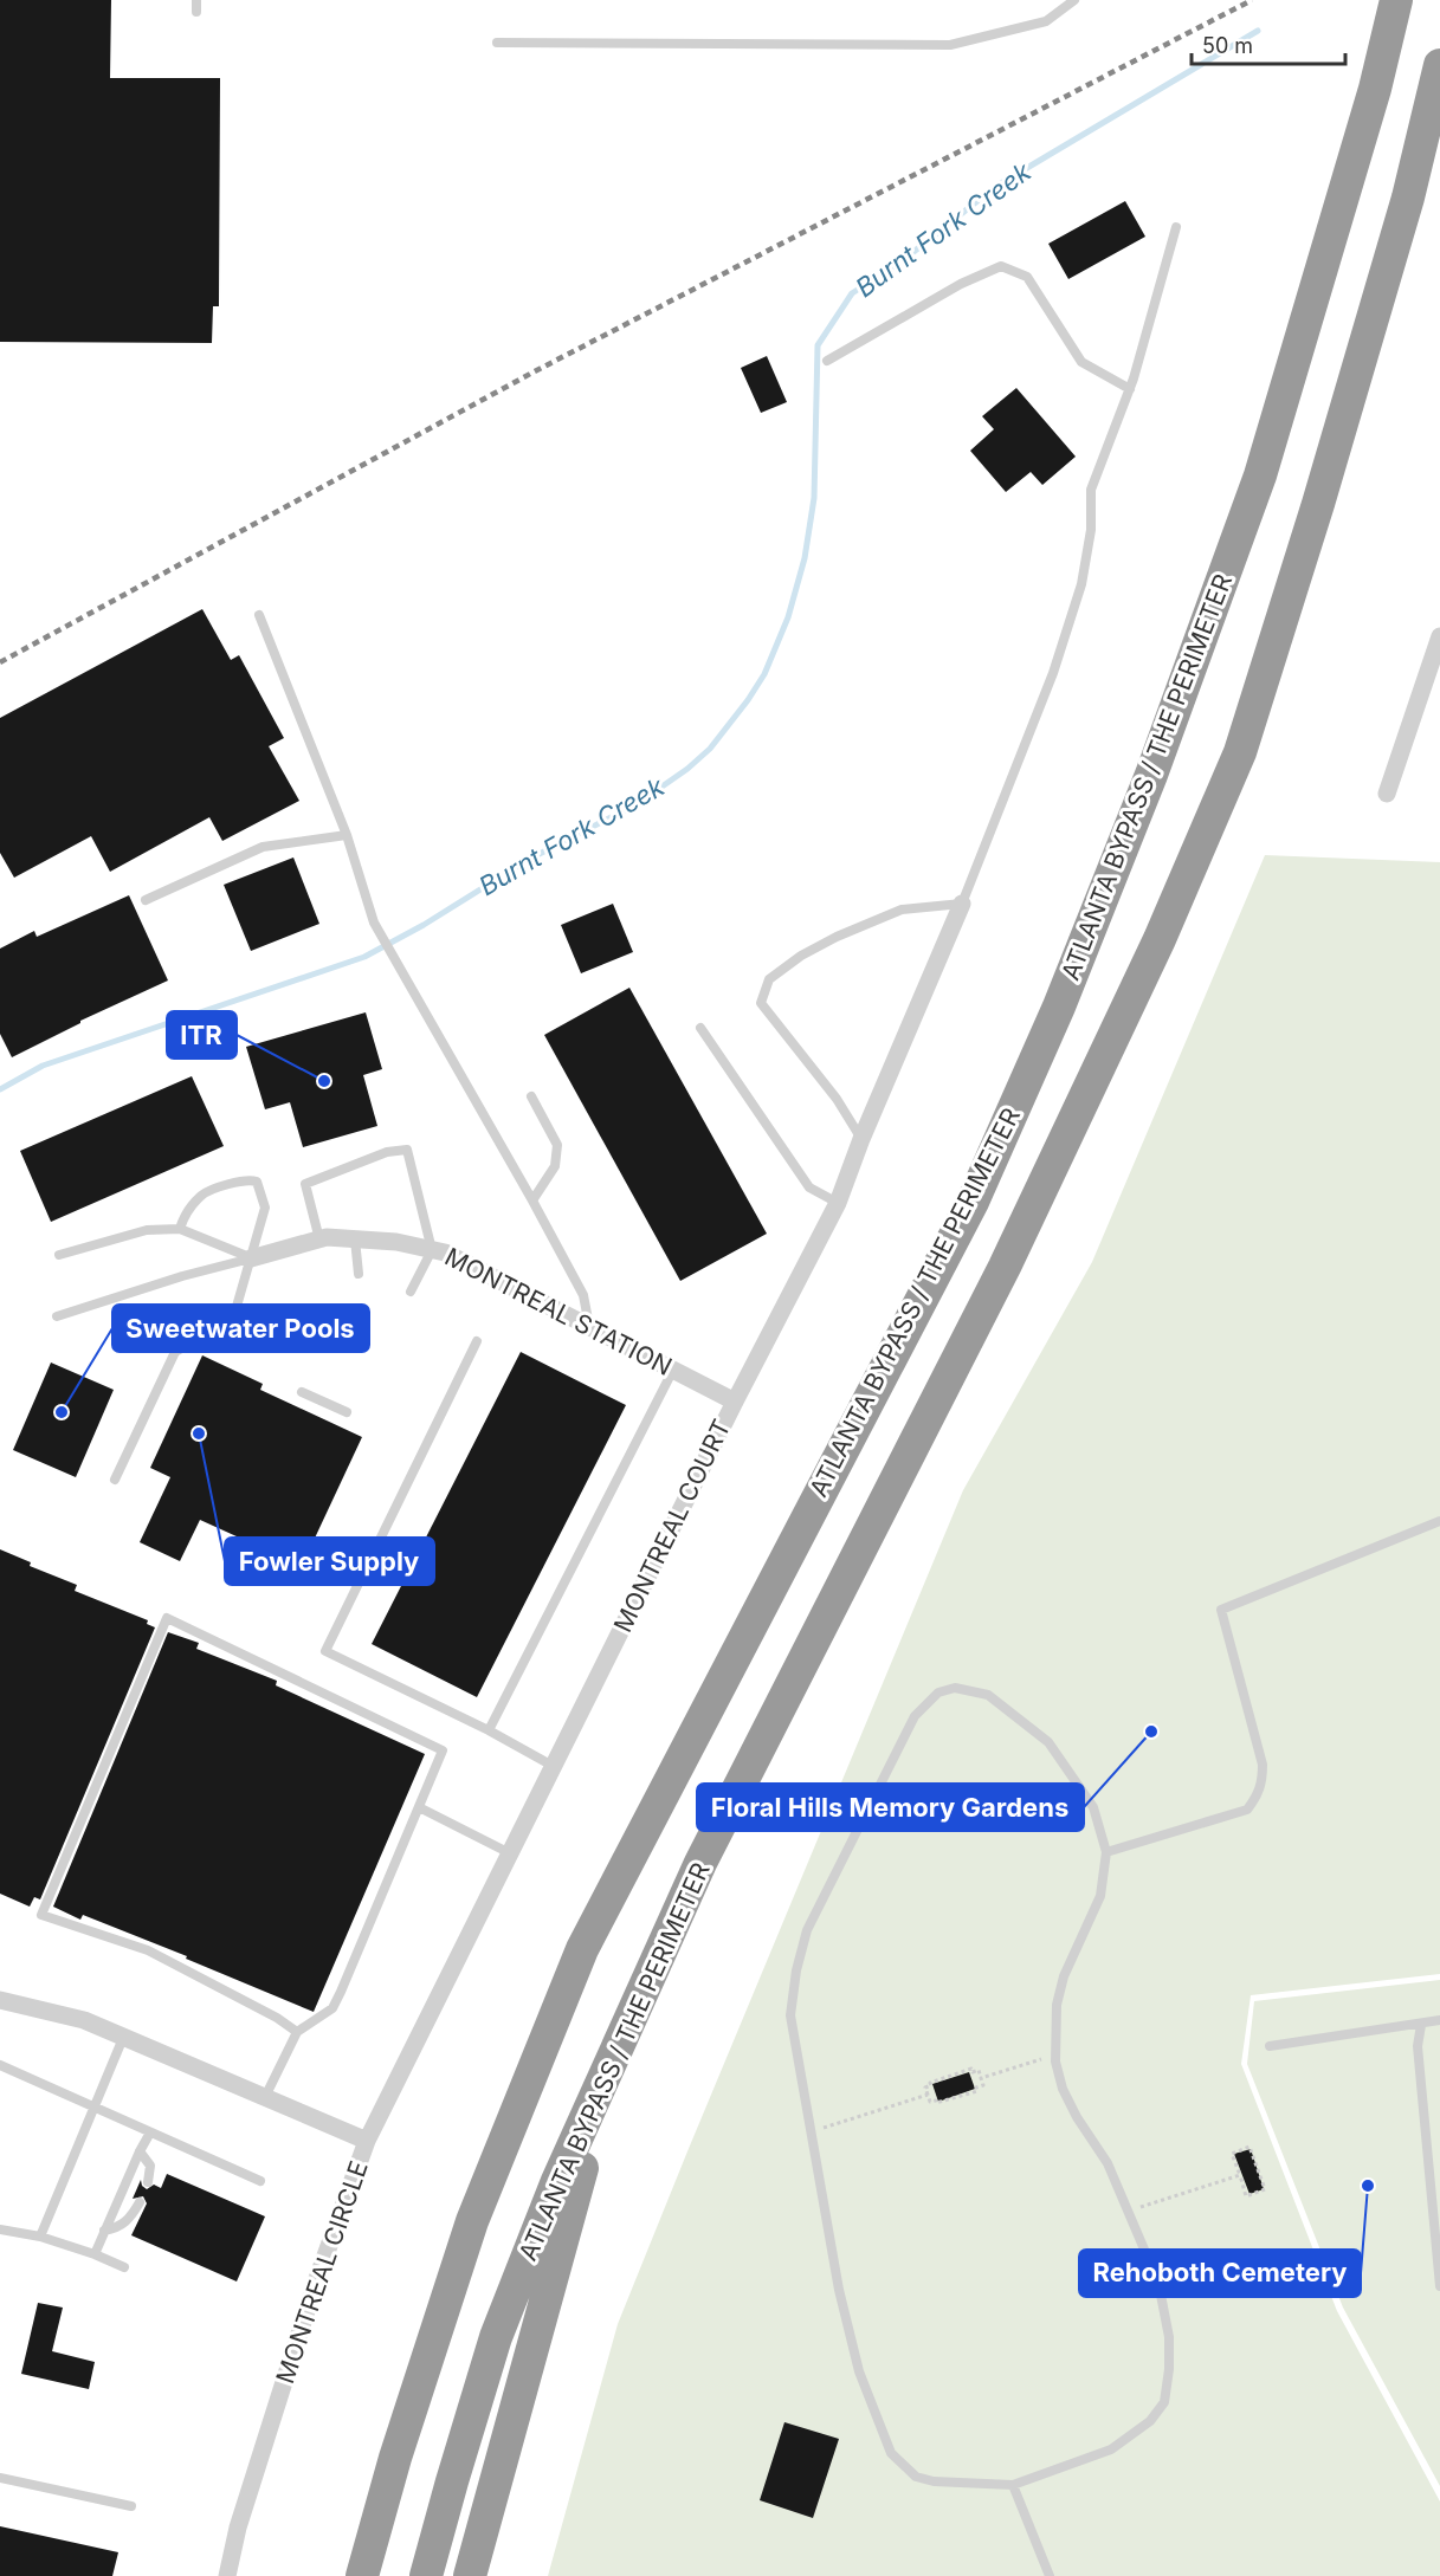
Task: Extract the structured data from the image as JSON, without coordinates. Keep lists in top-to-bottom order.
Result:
{
  "streets": {
    "highway": ["ATLANTA BYPASS / THE PERIMETER"],
    "street": ["MONTREAL STATION", "MONTREAL COURT", "MONTREAL CIRCLE"]
  },
  "crossings": [
    ["MONTREAL STATION", "MONTREAL COURT"],
    ["MONTREAL COURT", "MONTREAL CIRCLE"]
  ],
  "water": ["Burnt Fork Creek"],
  "places": [
    "ITR",
    "Sweetwater Pools",
    "Fowler Supply",
    "Floral Hills Memory Gardens",
    "Rehoboth Cemetery"
  ],
  "scale_bar": "50 m"
}
